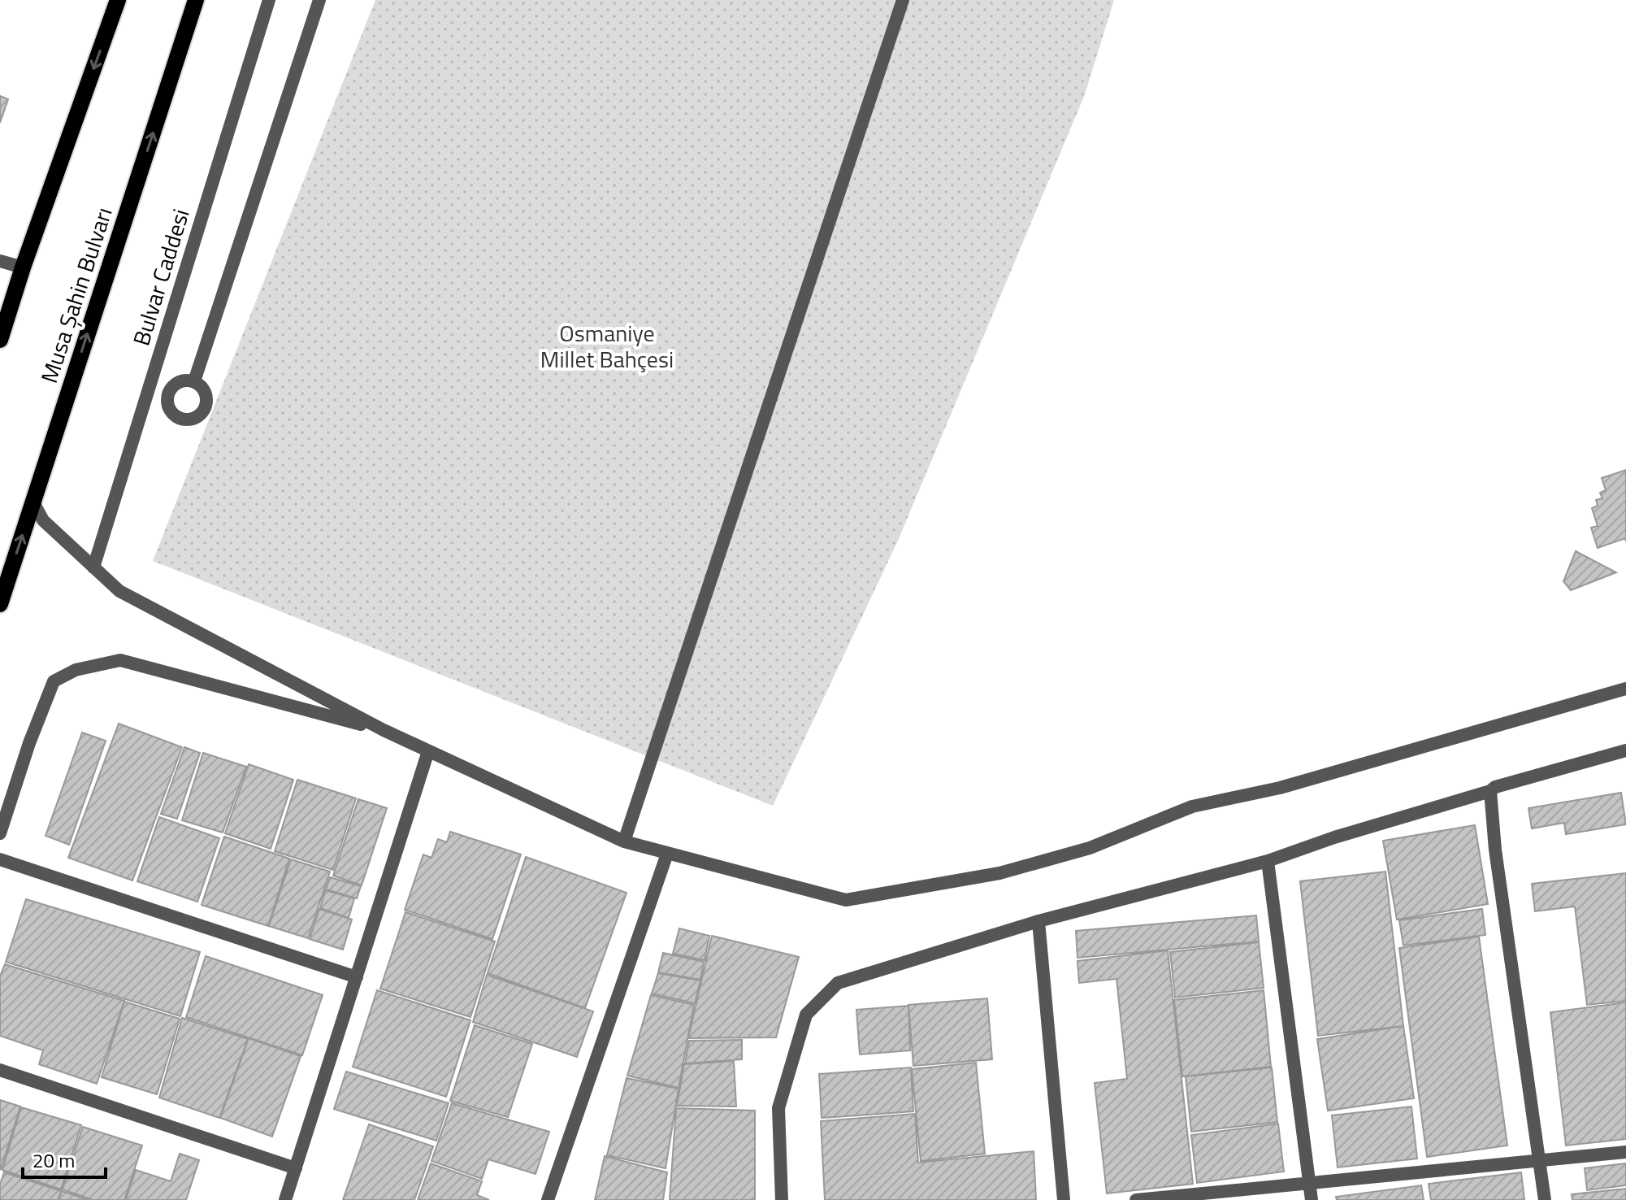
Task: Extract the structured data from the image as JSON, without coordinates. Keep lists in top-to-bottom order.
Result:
{
  "streets": {
    "main road": ["Musa Şahin Bulvarı"],
    "street": ["Bulvar Caddesi"]
  },
  "parks": ["Osmaniye Millet Bahçesi"],
  "scale_bar": "20 m"
}
